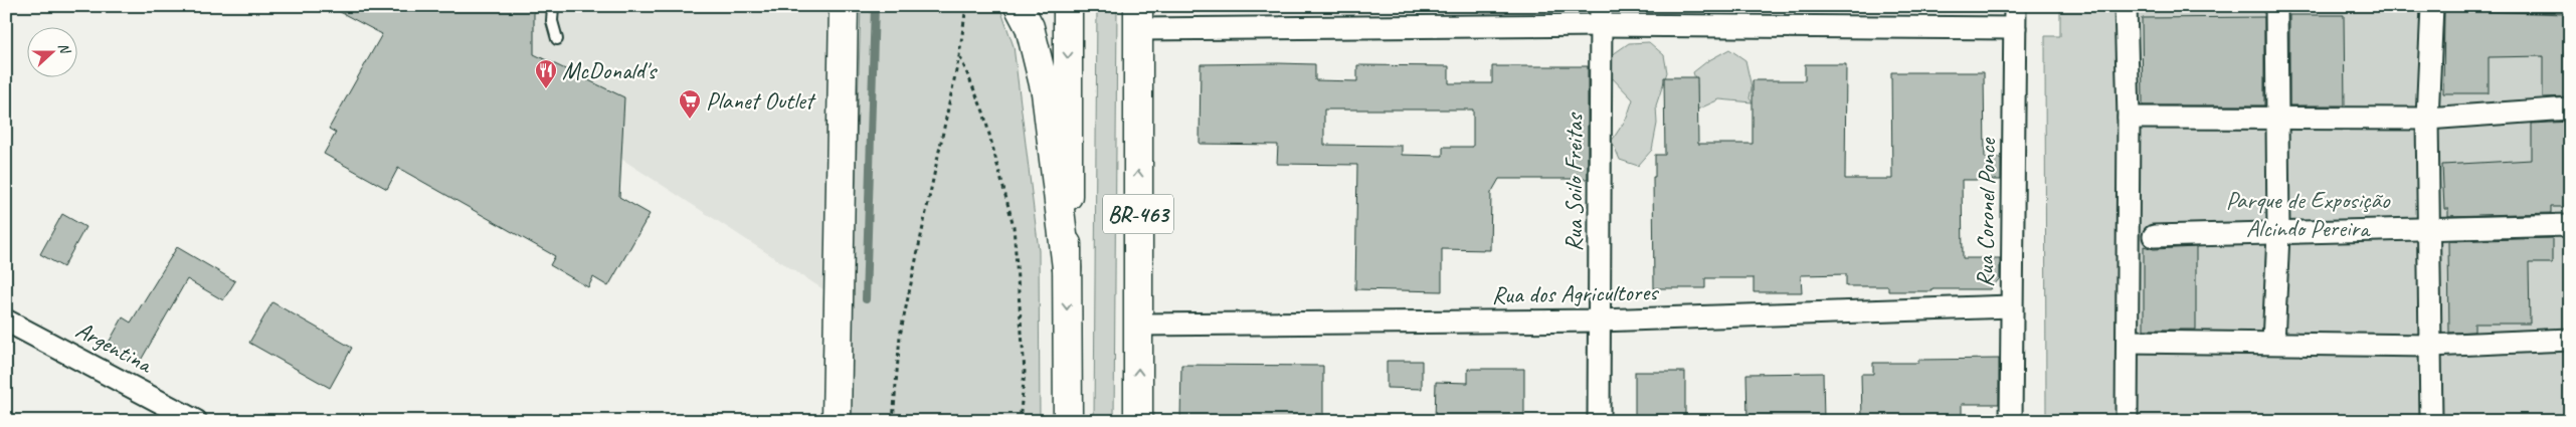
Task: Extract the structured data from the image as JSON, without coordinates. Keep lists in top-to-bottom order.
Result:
{
  "streets": {
    "main road": ["BR-463"],
    "street": [
      "Rua Soilo Freitas",
      "Rua Coronel Ponce",
      "Rua dos Agricultores",
      "Argentina"
    ]
  },
  "crossings": [
    ["Rua Soilo Freitas", "Rua dos Agricultores"],
    ["Rua Coronel Ponce", "Rua dos Agricultores"],
    ["BR-463", "Rua dos Agricultores"]
  ],
  "parks": ["Parque de Exposição Alcindo Pereira"],
  "places": {
    "restaurant": ["McDonald's"],
    "supermarket": ["Planet Outlet"]
  },
  "north": "right"
}
